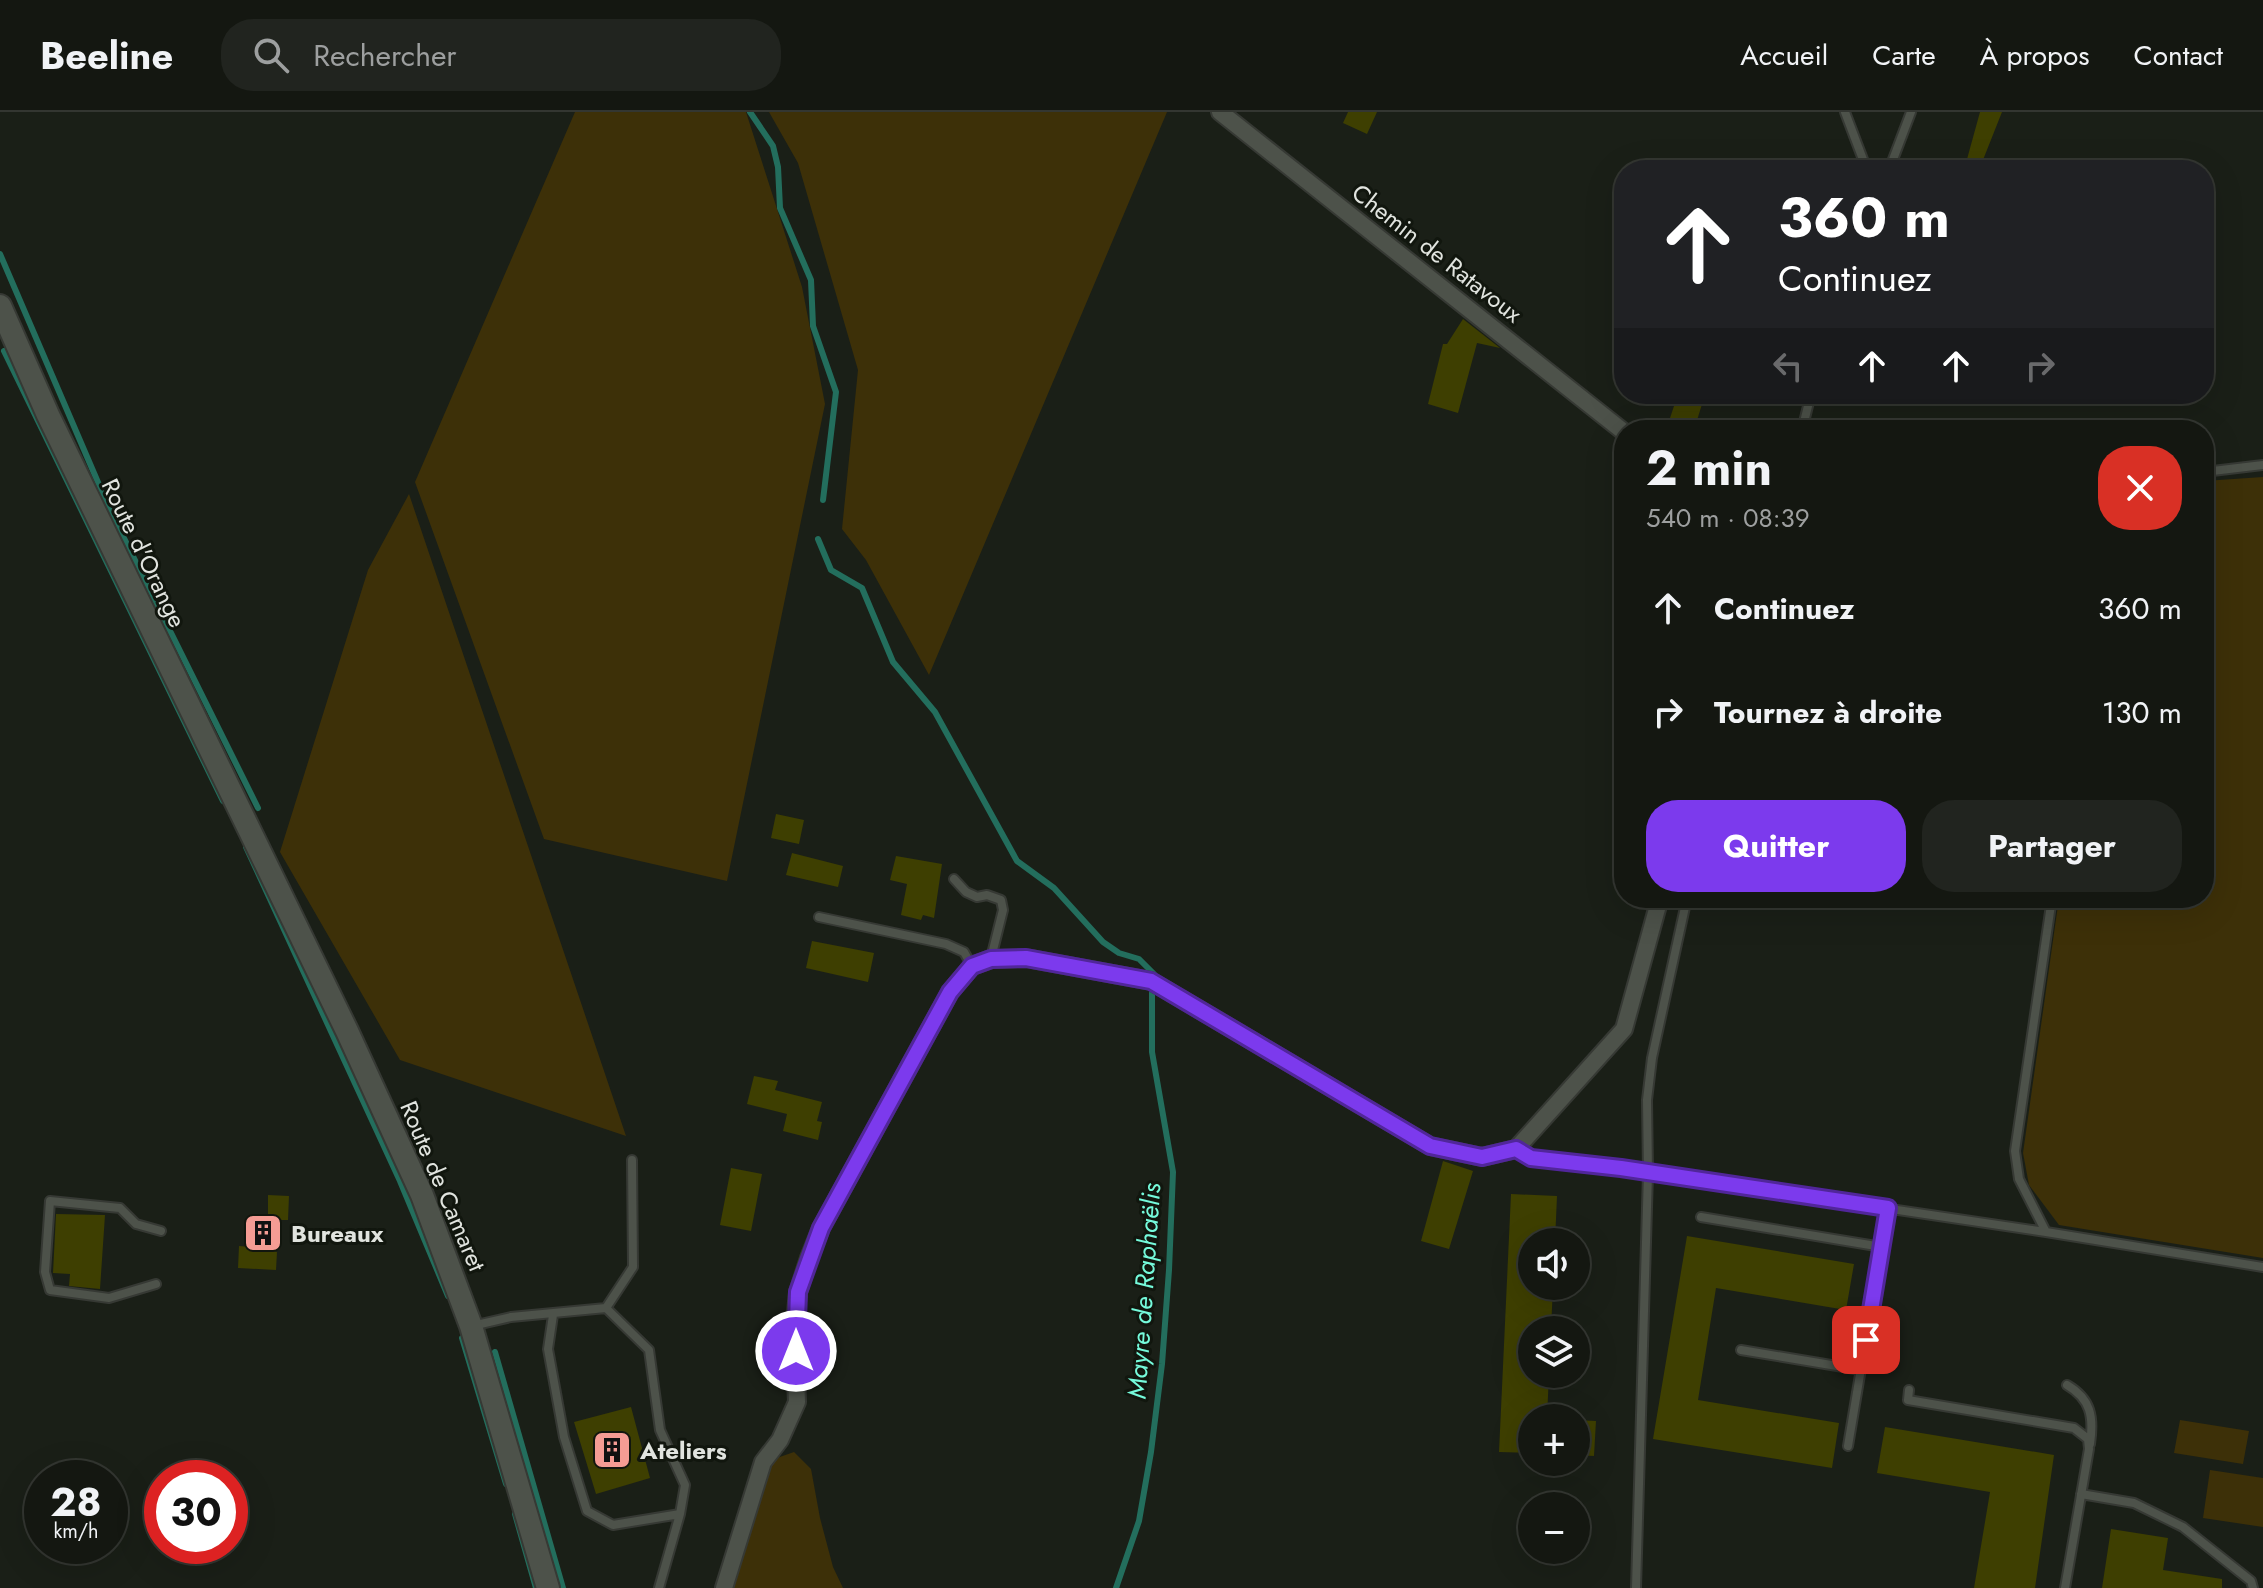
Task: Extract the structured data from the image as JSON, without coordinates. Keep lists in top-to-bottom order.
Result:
{
  "streets": {
    "main road": ["Route d'Orange", "Route de Camaret"],
    "street": ["Chemin de Ratavoux"]
  },
  "crossings": [
    ["Route d'Orange", "Route de Camaret"]
  ],
  "water": ["Mayre de Raphaëlis"],
  "places": {
    "building": ["Bureaux", "Ateliers"]
  },
  "page": {
    "header": "Beeline",
    "search": "Rechercher",
    "nav": [
      "Accueil",
      "Carte",
      "À propos",
      "Contact"
    ],
    "turn": ["360 m", "Continuez"],
    "heading": ["2 min", "540 m · 08:39"],
    "list": [
      {
        "name": "Continuez",
        "value": "360 m"
      },
      {
        "name": "Tournez à droite",
        "value": "130 m"
      }
    ],
    "buttons": ["Quitter", "Partager"],
    "map_buttons": ["+", "−"],
    "speed": "28 km/h",
    "limit": "30"
  }
}
